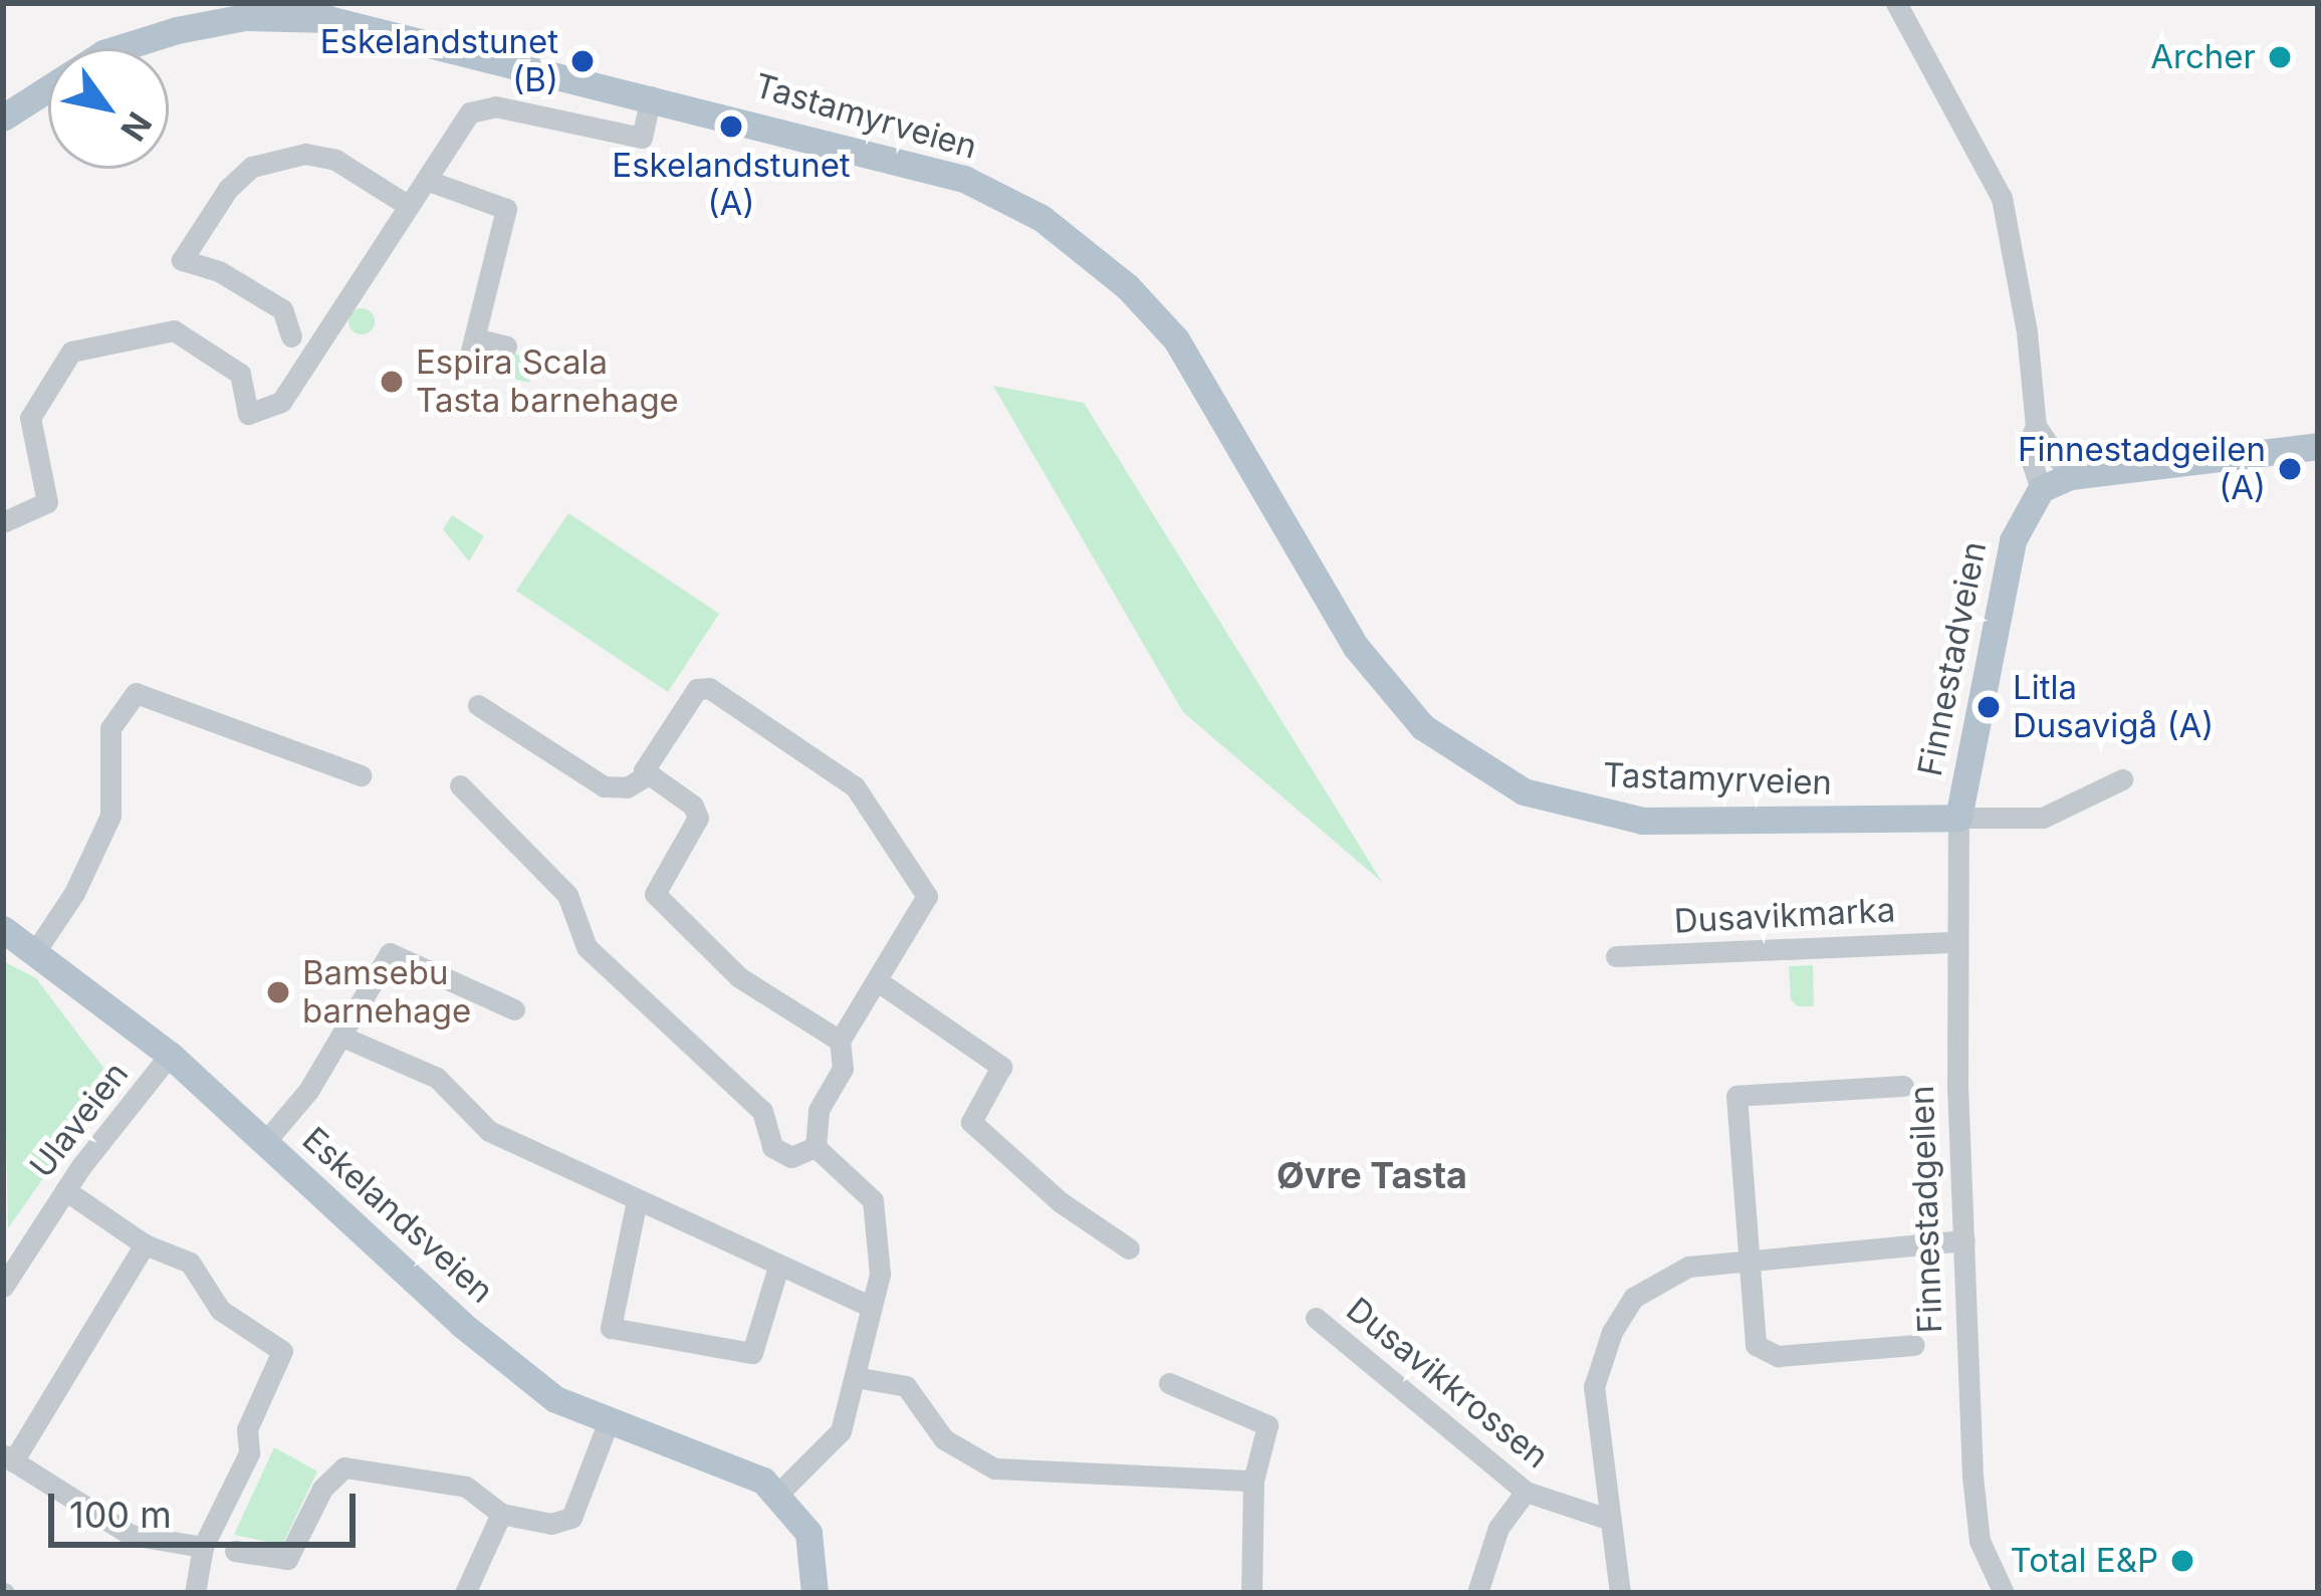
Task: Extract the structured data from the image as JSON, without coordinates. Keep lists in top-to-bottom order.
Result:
{
  "streets": {
    "main road": ["Tastamyrveien", "Finnestadveien", "Eskelandsveien"],
    "street": [
      "Dusavikmarka",
      "Ulaveien",
      "Finnestadgeilen",
      "Dusavikkrossen"
    ]
  },
  "crossings": [
    ["Tastamyrveien", "Finnestadveien"],
    ["Tastamyrveien", "Finnestadgeilen"],
    ["Finnestadveien", "Finnestadgeilen"],
    ["Dusavikmarka", "Finnestadgeilen"],
    ["Ulaveien", "Eskelandsveien"]
  ],
  "districts": ["Øvre Tasta"],
  "places": [
    "Archer",
    "Eskelandstunet (B)",
    "Eskelandstunet (A)",
    "Espira Scala Tasta barnehage",
    "Finnestadgeilen (A)",
    "Litla Dusavigå (A)",
    "Bamsebu barnehage",
    "Total E&P"
  ],
  "scale_bar": "100 m",
  "north": "bottom right"
}
